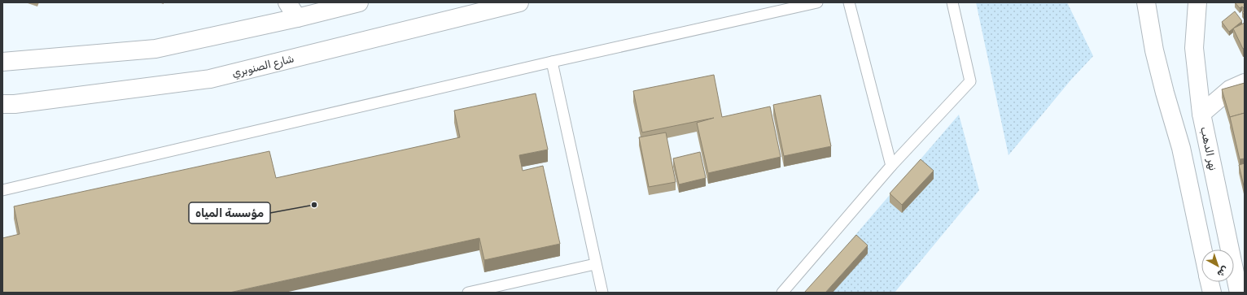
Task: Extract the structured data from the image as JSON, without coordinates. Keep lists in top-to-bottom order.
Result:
{
  "streets": {
    "main road": ["شارع الصنوبري", "نهر الدهب"]
  },
  "places": ["مؤسسة المياه"],
  "north": "bottom right"
}
